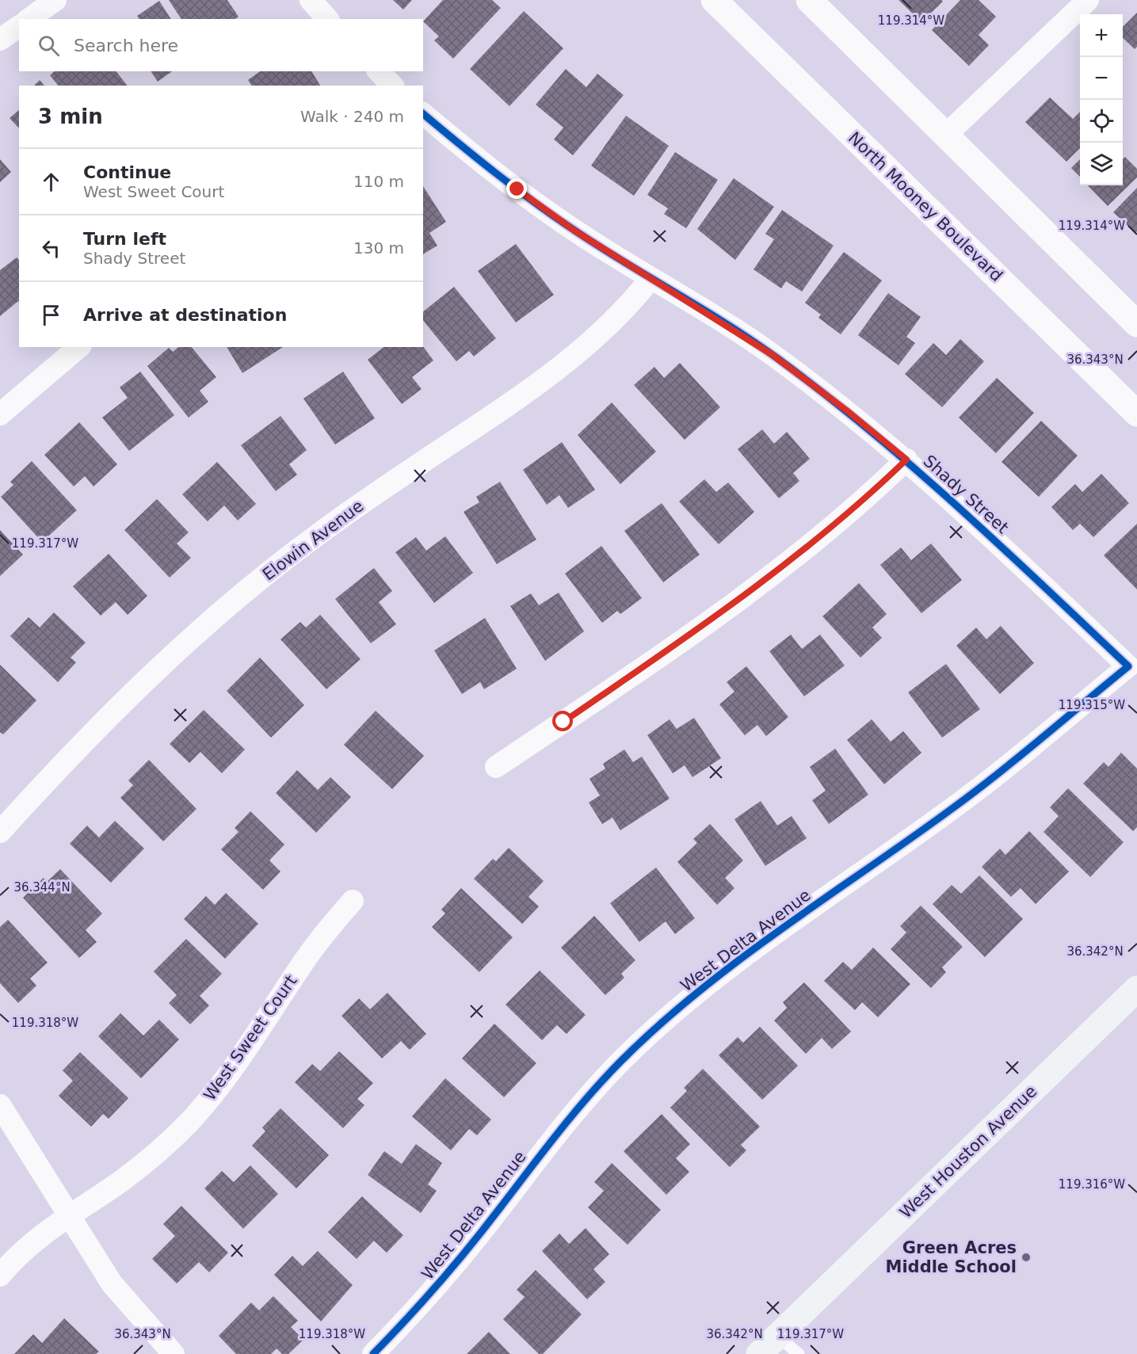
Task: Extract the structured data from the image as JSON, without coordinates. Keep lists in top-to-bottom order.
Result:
{
  "streets": {
    "main road": ["West Houston Avenue"],
    "street": [
      "North Mooney Boulevard",
      "Shady Street",
      "Elowin Avenue",
      "West Delta Avenue",
      "West Sweet Court"
    ]
  },
  "crossings": [
    ["Shady Street", "Elowin Avenue"],
    ["Shady Street", "West Delta Avenue"]
  ],
  "places": ["Green Acres Middle School"],
  "page": {
    "map_buttons": ["+", "−"],
    "search": "Search here",
    "heading": ["3 min", "Walk · 240 m"],
    "list": [
      ["Continue", "West Sweet Court", "110 m"],
      ["Turn left", "Shady Street", "130 m"],
      "Arrive at destination"
    ]
  },
  "coordinates": [
    "119.314°W",
    "36.343°N",
    "119.317°W",
    "119.315°W",
    "36.344°N",
    "36.342°N",
    "119.318°W",
    "119.316°W"
  ]
}
